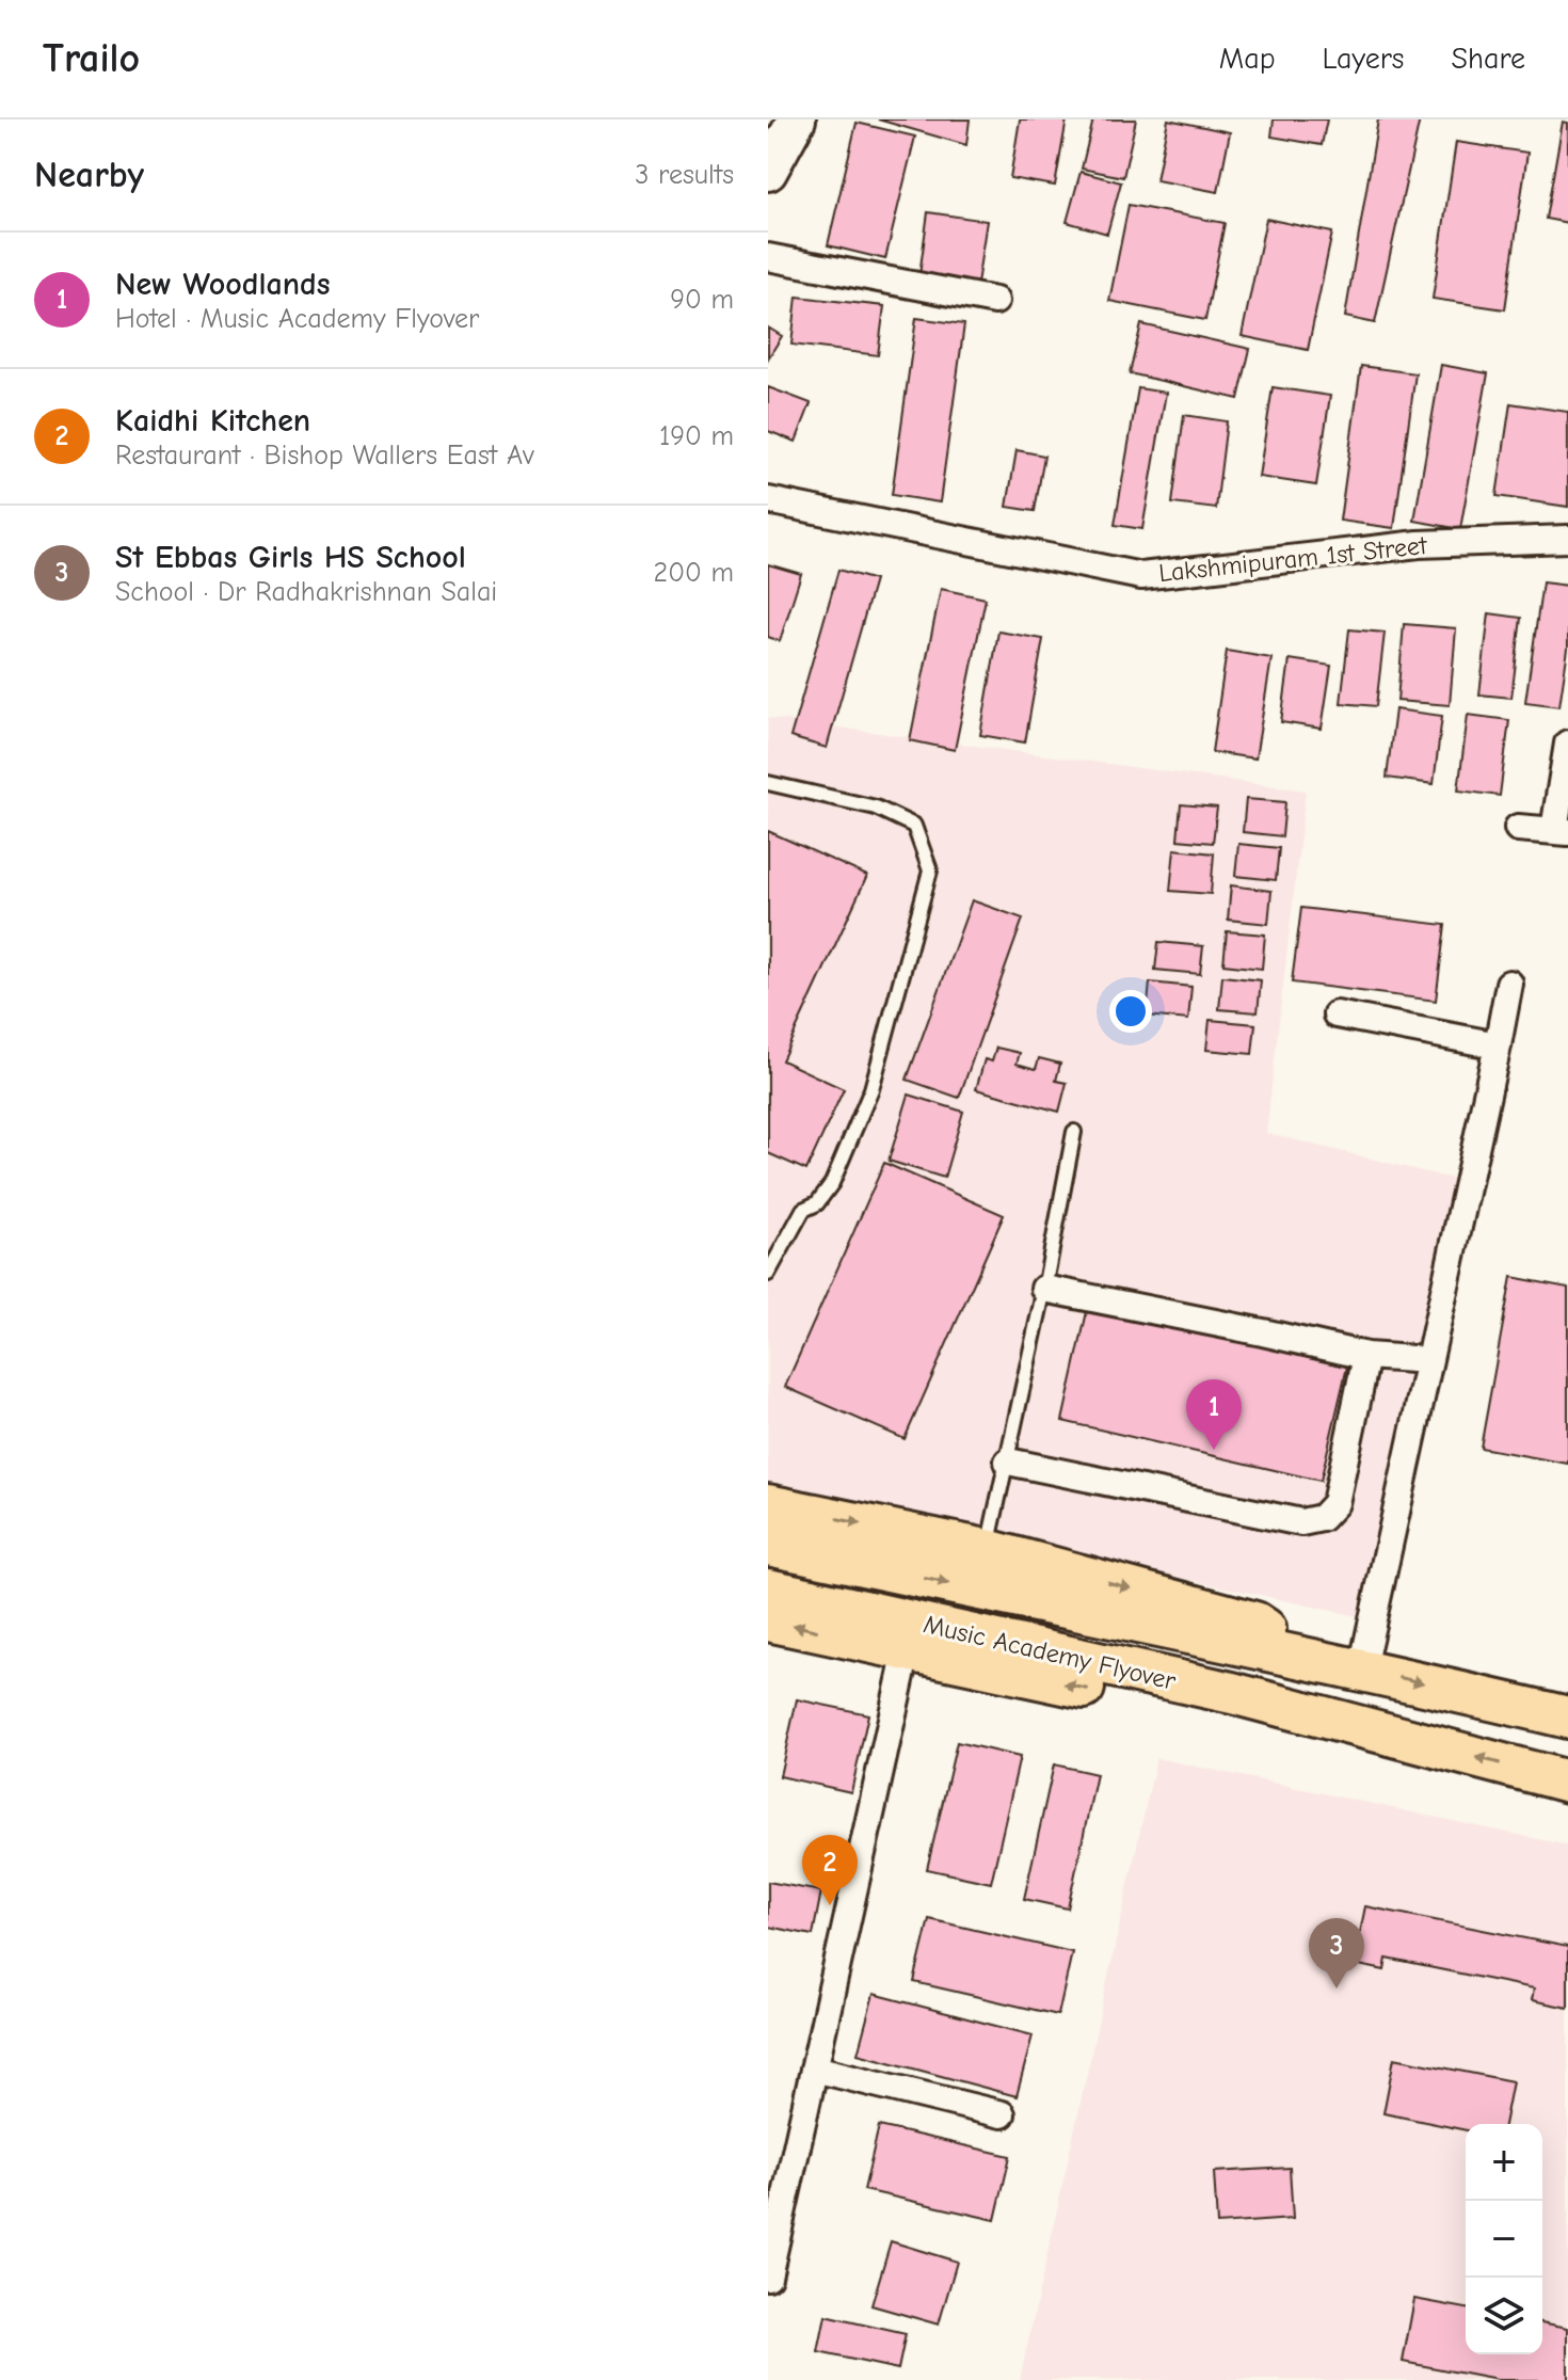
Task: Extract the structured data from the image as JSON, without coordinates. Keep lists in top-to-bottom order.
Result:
{
  "streets": {
    "main road": ["Music Academy Flyover"],
    "street": ["Lakshmipuram 1st Street"]
  },
  "page": {
    "header": "Trailo",
    "nav": ["Map", "Layers", "Share"],
    "heading": ["Nearby", "3 results"],
    "list": [
      {
        "mark": "1",
        "name": "New Woodlands",
        "note": "Hotel · Music Academy Flyover",
        "value": "90 m"
      },
      {
        "mark": "2",
        "name": "Kaidhi Kitchen",
        "note": "Restaurant · Bishop Wallers East Av",
        "value": "190 m"
      },
      {
        "mark": "3",
        "name": "St Ebbas Girls HS School",
        "note": "School · Dr Radhakrishnan Salai",
        "value": "200 m"
      }
    ],
    "pins": ["1", "2", "3"],
    "map_buttons": ["+", "−"]
  }
}
